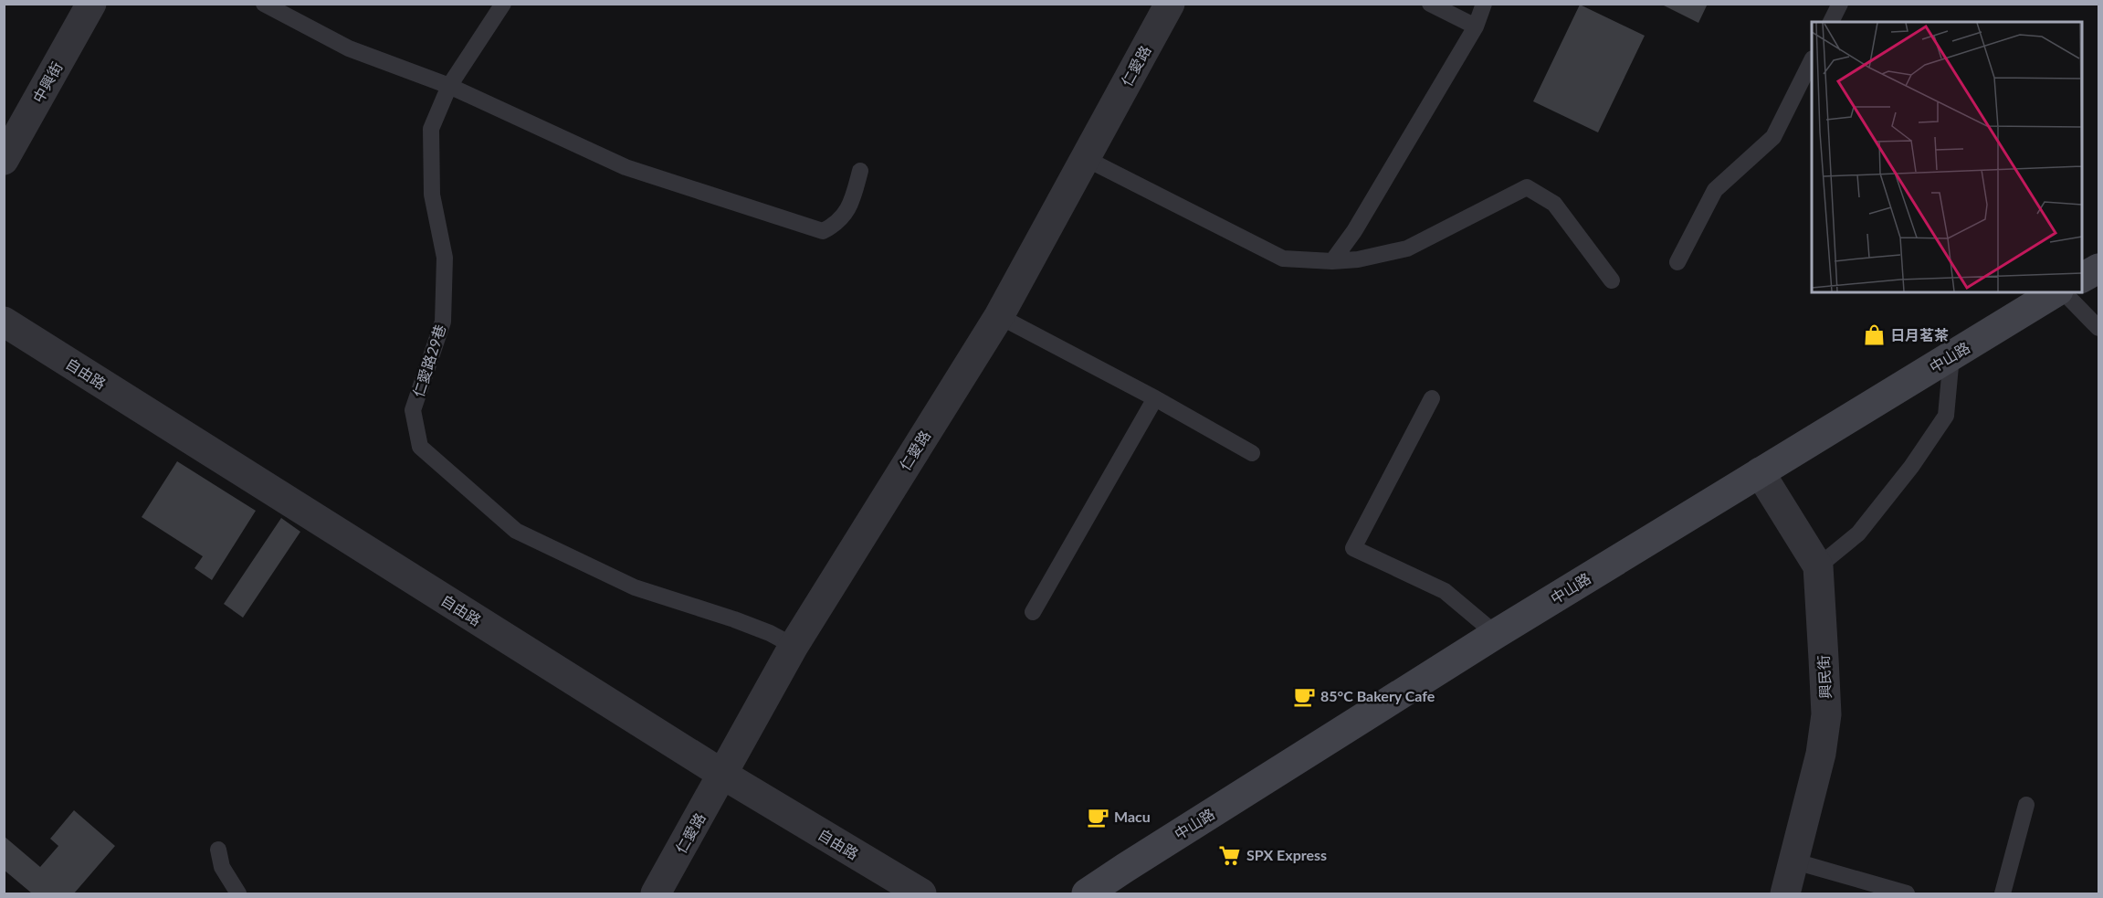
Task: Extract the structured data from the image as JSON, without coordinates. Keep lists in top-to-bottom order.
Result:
{
  "streets": {
    "main road": ["中山路"],
    "street": [
      "仁愛路",
      "中興街",
      "自由路",
      "興民街"
    ],
    "lane": ["仁愛路29巷"]
  },
  "crossings": [
    ["仁愛路", "仁愛路29巷"],
    ["仁愛路", "自由路"],
    ["中山路", "興民街"]
  ],
  "places": {
    "shop": ["日月茗茶"],
    "cafe": ["85°C Bakery Cafe", "Macu"],
    "supermarket": ["SPX Express"]
  }
}
